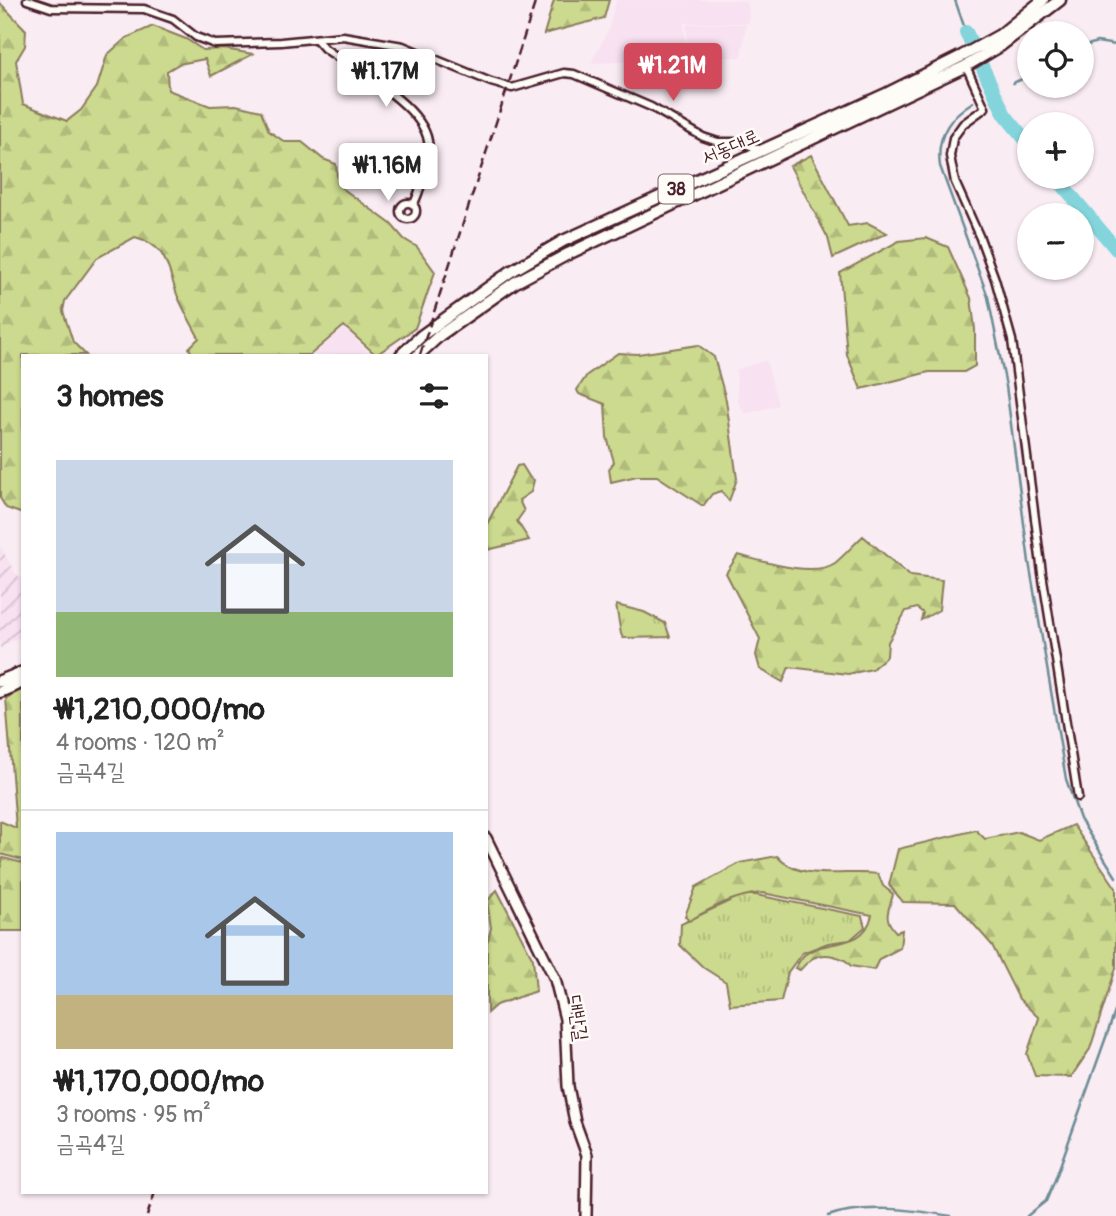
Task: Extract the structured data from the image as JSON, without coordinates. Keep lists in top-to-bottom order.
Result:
{
  "streets": {
    "main road": ["서동대로", "38"],
    "street": ["대반길"]
  },
  "page": {
    "map_buttons": ["+", "−"],
    "price": ["₩1.21M", "₩1.17M", "₩1.16M"],
    "heading": "3 homes",
    "list": [
      {
        "name": "₩1,210,000/mo",
        "note": "4 rooms · 120 m² · 금곡4길"
      },
      {
        "name": "₩1,170,000/mo",
        "note": "3 rooms · 95 m² · 금곡4길"
      }
    ]
  }
}
